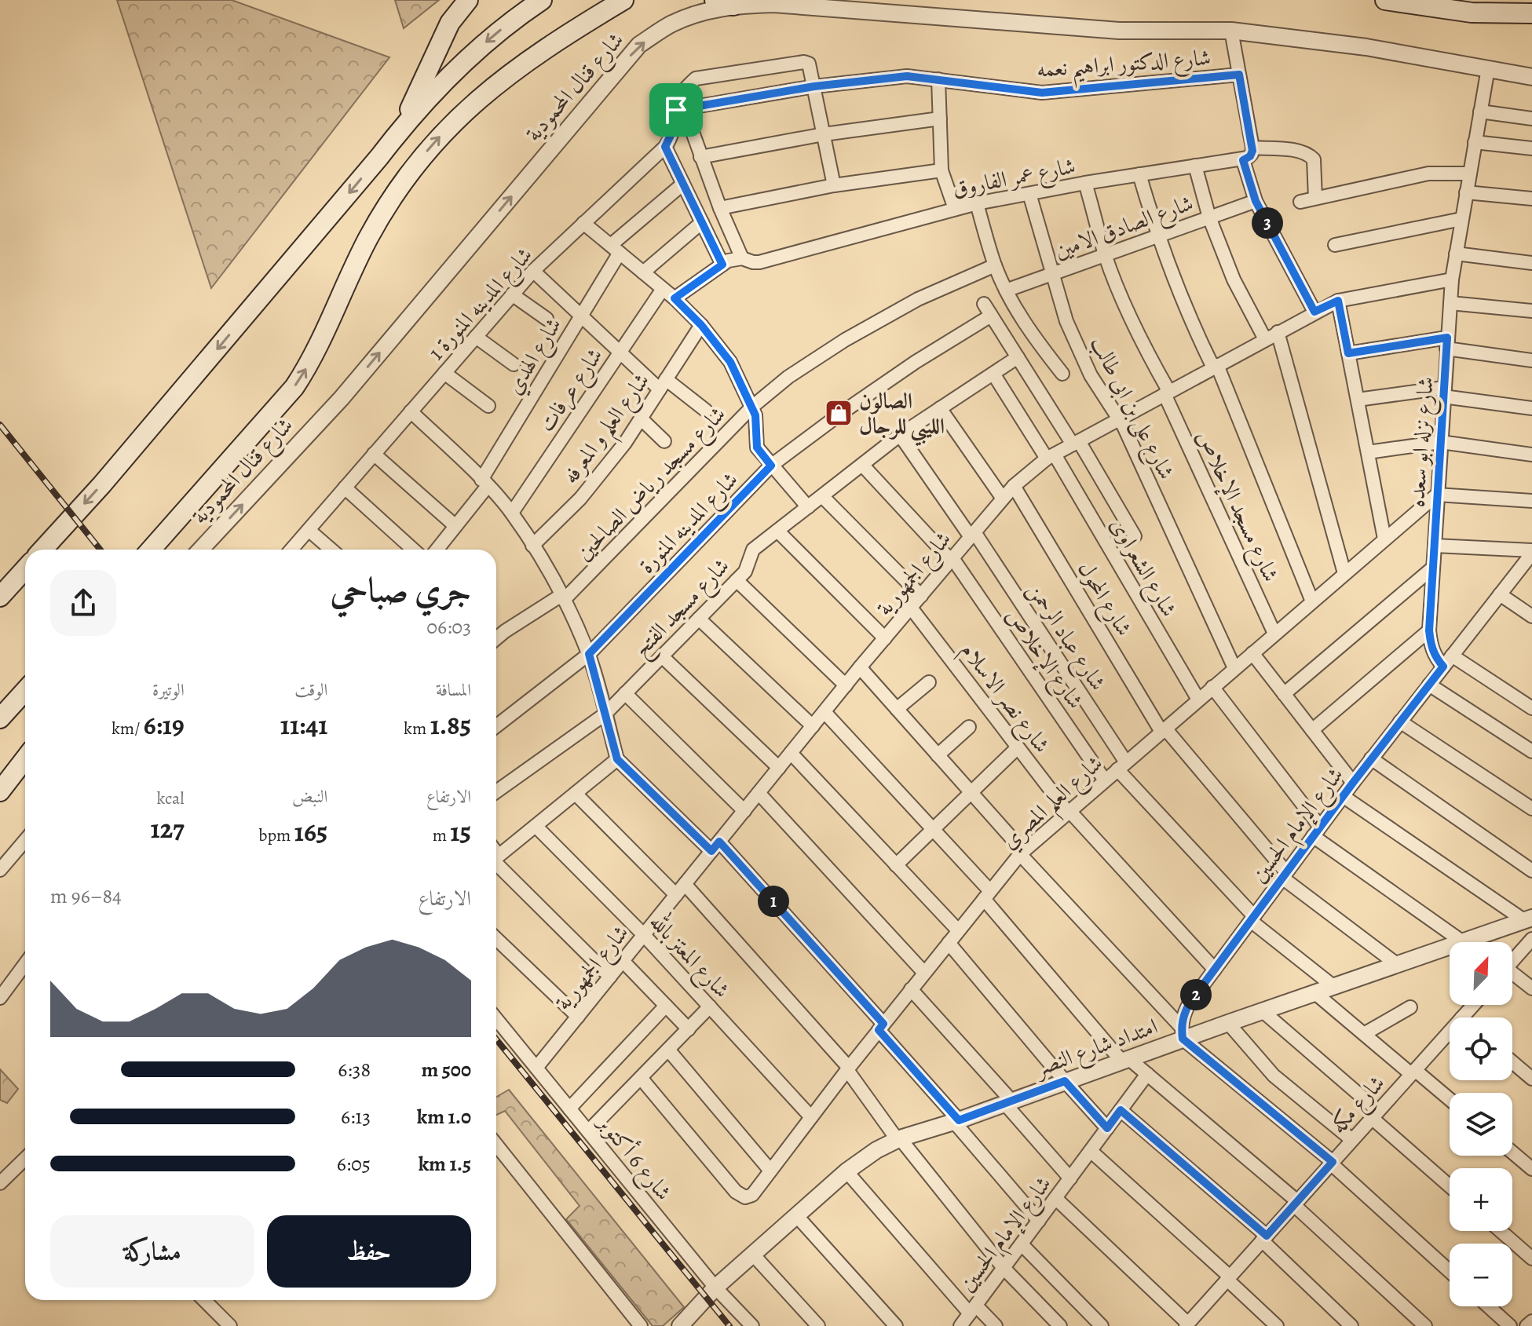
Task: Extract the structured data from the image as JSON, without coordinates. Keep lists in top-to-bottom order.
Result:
{
  "streets": {
    "main road": ["شارع قنال المحمودية"],
    "street": [
      "شارع الدكتور ابراهيم نعمه",
      "شارع عمر الفاروق",
      "شارع الصادق الامين",
      "شارع المدينه المنورة 1",
      "شارع الهدي",
      "شارع عرفات",
      "شارع على بن ابى طالب",
      "شارع العلم و المعرفه",
      "شارع نزله ابو سعده",
      "شارع مسجد رياض الصالحين",
      "شارع مسجد الإخلاص",
      "شارع المدينه المنورة",
      "شارع الشعراوى",
      "شارع الجمهورية",
      "شارع المحول",
      "شارع مسجد الفتح",
      "شارع عباد الرحمن",
      "شارع الإخلاص",
      "شارع نصر الاسلام",
      "شارع العلم المصري",
      "شارع الإمام الحسين",
      "شارع المعتز بالله",
      "امتداد شارع النصر",
      "شارع مكه",
      "شارع 6 أكتوبر"
    ]
  },
  "crossings": [
    ["شارع الدكتور ابراهيم نعمه", "شارع المدينه المنورة 1"],
    ["شارع قنال المحمودية", "شارع نزله ابو سعده"],
    ["شارع عمر الفاروق", "شارع على بن ابى طالب"],
    ["شارع عمر الفاروق", "شارع مسجد الإخلاص"],
    ["شارع الصادق الامين", "شارع على بن ابى طالب"],
    ["شارع الصادق الامين", "شارع مسجد الإخلاص"],
    ["شارع على بن ابى طالب", "شارع الجمهورية"],
    ["شارع على بن ابى طالب", "شارع العلم المصري"],
    ["شارع نزله ابو سعده", "شارع الجمهورية"],
    ["شارع نزله ابو سعده", "شارع العلم المصري"],
    ["شارع نزله ابو سعده", "شارع الإمام الحسين"],
    ["شارع مسجد الإخلاص", "شارع الجمهورية"],
    ["شارع مسجد الإخلاص", "شارع العلم المصري"],
    ["شارع الشعراوى", "شارع الجمهورية"],
    ["شارع الشعراوى", "شارع مسجد الفتح"],
    ["شارع الشعراوى", "شارع العلم المصري"],
    ["شارع الجمهورية", "شارع المحول"],
    ["شارع الجمهورية", "شارع عباد الرحمن"],
    ["شارع الجمهورية", "شارع الإخلاص"],
    ["شارع الجمهورية", "شارع نصر الاسلام"],
    ["شارع الجمهورية", "شارع المعتز بالله"],
    ["شارع الجمهورية", "شارع 6 أكتوبر"],
    ["شارع المحول", "شارع العلم المصري"],
    ["شارع المحول", "شارع الإمام الحسين"],
    ["شارع المحول", "امتداد شارع النصر"],
    ["شارع مسجد الفتح", "شارع عباد الرحمن"],
    ["شارع مسجد الفتح", "شارع الإخلاص"],
    ["شارع عباد الرحمن", "شارع العلم المصري"],
    ["شارع الإخلاص", "شارع العلم المصري"],
    ["شارع نصر الاسلام", "شارع العلم المصري"],
    ["شارع نصر الاسلام", "شارع الإمام الحسين"],
    ["شارع العلم المصري", "شارع المعتز بالله"],
    ["شارع الإمام الحسين", "امتداد شارع النصر"],
    ["امتداد شارع النصر", "شارع 6 أكتوبر"]
  ],
  "places": {
    "shop": ["الصالون الليبي للرجال"]
  },
  "north": "top right",
  "page": {
    "pins": ["3", "1", "2"],
    "heading": ["جري صباحي", "06:03"],
    "stats": [
      ["المسافة", "1.85 km"],
      ["الوقت", "11:41"],
      ["الوتيرة", "6:19 /km"],
      ["الارتفاع", "15 m"],
      ["النبض", "165 bpm"],
      ["kcal", "127"]
    ],
    "chart": ["الارتفاع", "84–96 m"],
    "map_buttons": ["+", "−"],
    "list": [
      {
        "name": "500 m",
        "note": "6:38"
      },
      {
        "name": "1.0 km",
        "note": "6:13"
      },
      {
        "name": "1.5 km",
        "note": "6:05"
      }
    ],
    "buttons": ["حفظ", "مشاركة"]
  }
}
